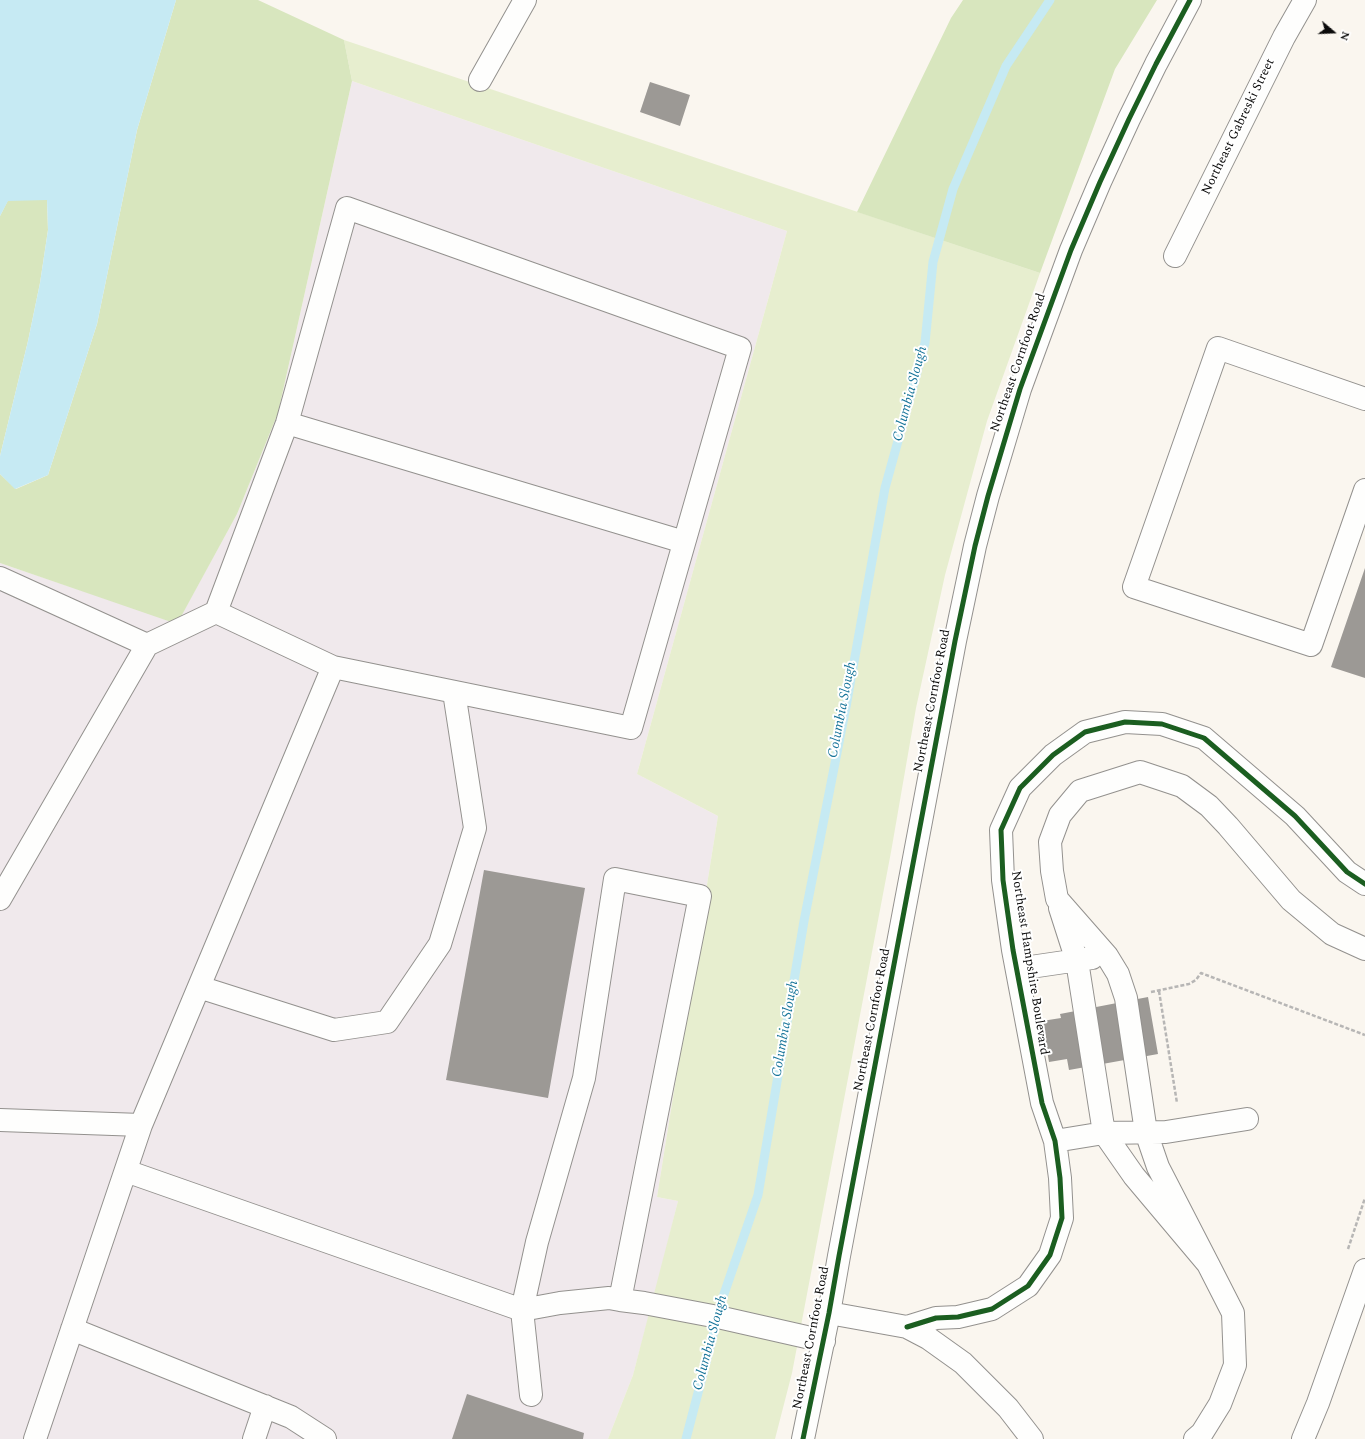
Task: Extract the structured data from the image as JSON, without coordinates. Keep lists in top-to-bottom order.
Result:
{
  "streets": {
    "street": ["Northeast Gabreski Street", "Northeast Cornfoot Road", "Northeast Hampshire Boulevard"]
  },
  "crossings": [
    ["Northeast Cornfoot Road", "Northeast Hampshire Boulevard"]
  ],
  "water": ["Columbia Slough"],
  "north": "right"
}
